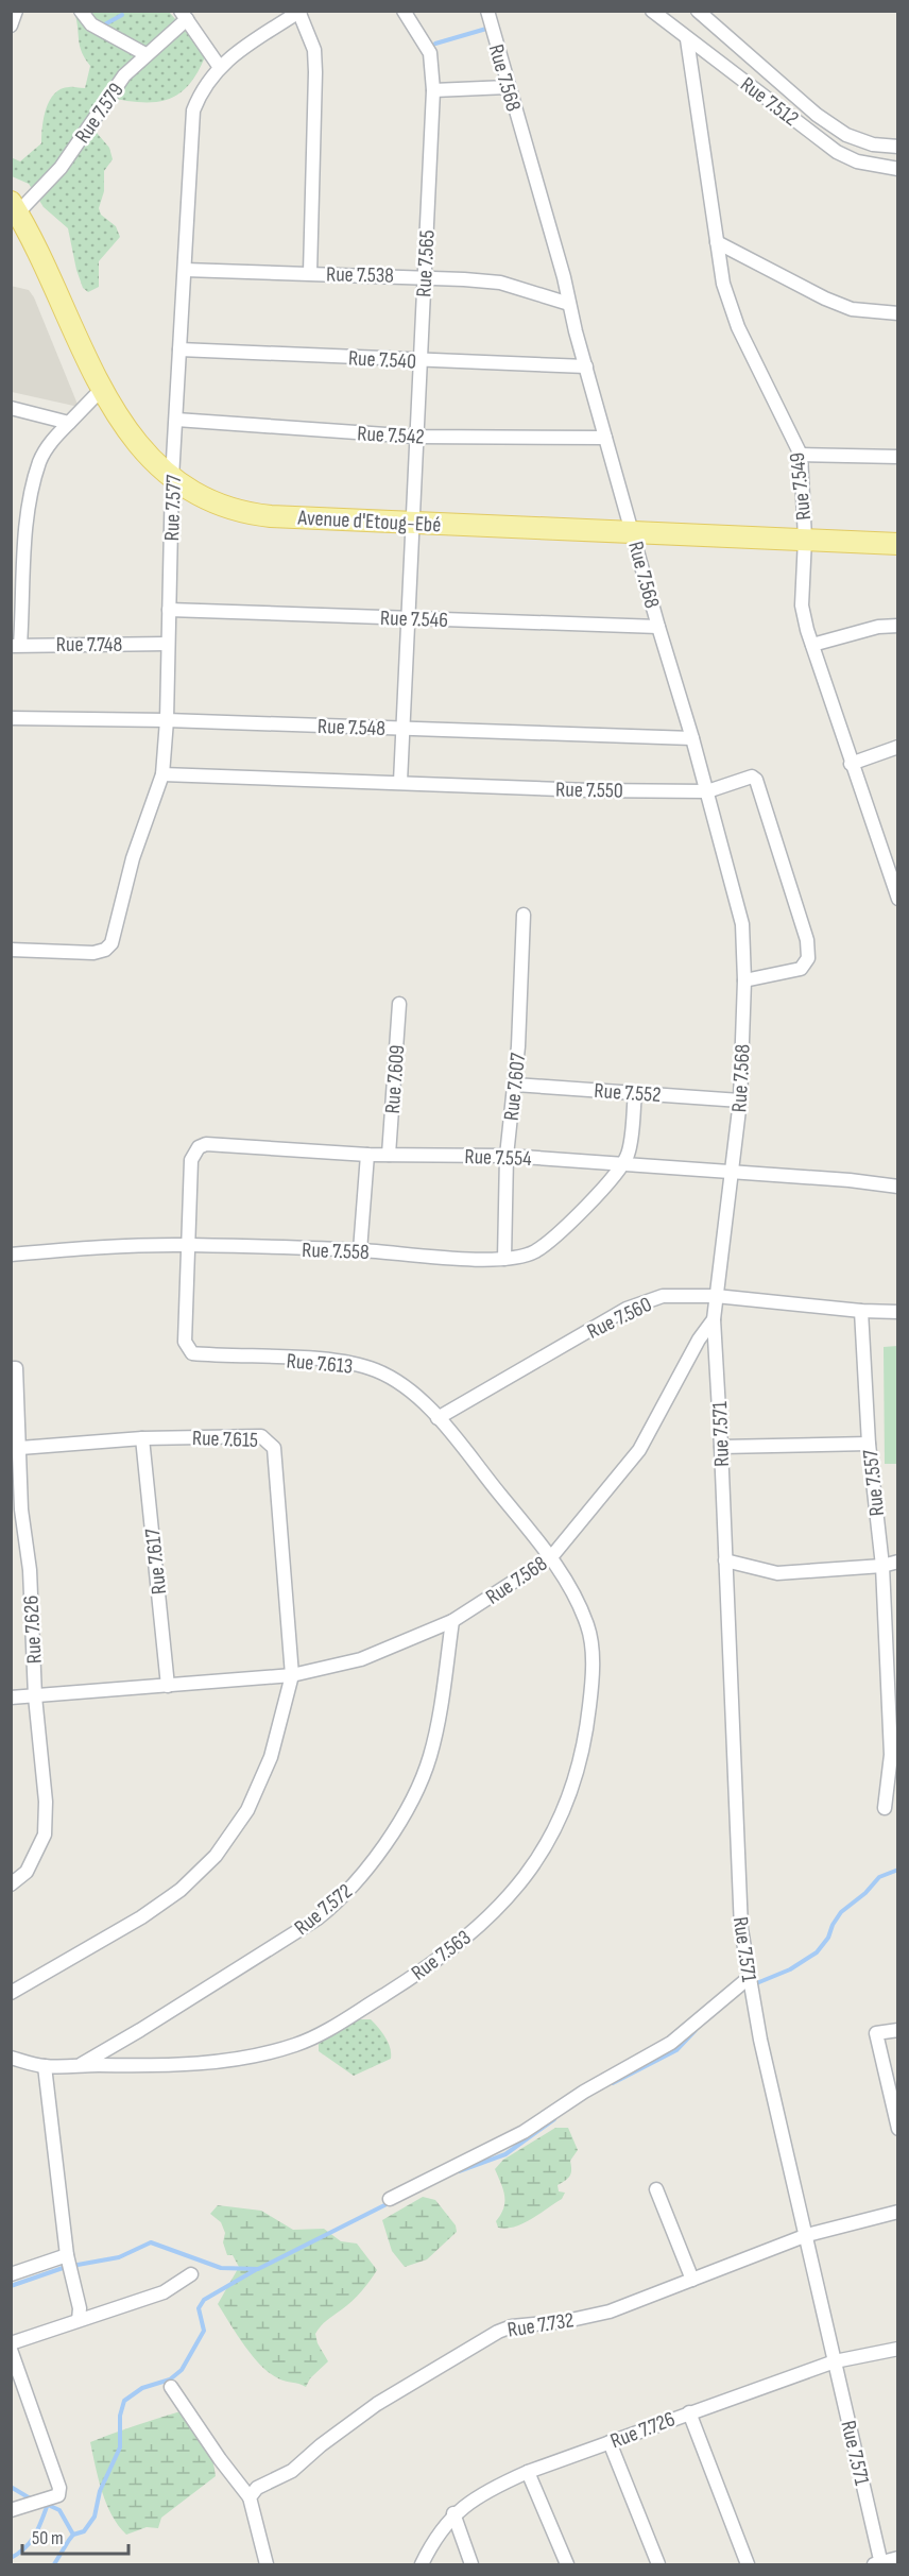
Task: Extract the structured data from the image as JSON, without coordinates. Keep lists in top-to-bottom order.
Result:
{
  "streets": {
    "main road": ["Avenue d'Etoug-Ebé"],
    "street": [
      "Rue 7.568",
      "Rue 7.512",
      "Rue 7.579",
      "Rue 7.565",
      "Rue 7.538",
      "Rue 7.540",
      "Rue 7.542",
      "Rue 7.549",
      "Rue 7.577",
      "Rue 7.546",
      "Rue 7.748",
      "Rue 7.548",
      "Rue 7.550",
      "Rue 7.609",
      "Rue 7.607",
      "Rue 7.552",
      "Rue 7.554",
      "Rue 7.558",
      "Rue 7.560",
      "Rue 7.613",
      "Rue 7.571",
      "Rue 7.615",
      "Rue 7.557",
      "Rue 7.617",
      "Rue 7.626",
      "Rue 7.572",
      "Rue 7.563",
      "Rue 7.732",
      "Rue 7.726"
    ]
  },
  "crossings": [
    ["Rue 7.568", "Rue 7.538"],
    ["Rue 7.568", "Rue 7.540"],
    ["Rue 7.568", "Rue 7.542"],
    ["Rue 7.568", "Avenue d'Etoug-Ebé"],
    ["Rue 7.568", "Rue 7.546"],
    ["Rue 7.568", "Rue 7.548"],
    ["Rue 7.568", "Rue 7.550"],
    ["Rue 7.568", "Rue 7.552"],
    ["Rue 7.568", "Rue 7.554"],
    ["Rue 7.568", "Rue 7.560"],
    ["Rue 7.568", "Rue 7.613"],
    ["Rue 7.568", "Rue 7.571"],
    ["Rue 7.568", "Rue 7.615"],
    ["Rue 7.568", "Rue 7.617"],
    ["Rue 7.568", "Rue 7.626"],
    ["Rue 7.568", "Rue 7.572"],
    ["Rue 7.568", "Rue 7.563"],
    ["Rue 7.512", "Rue 7.549"],
    ["Rue 7.579", "Avenue d'Etoug-Ebé"],
    ["Rue 7.565", "Rue 7.538"],
    ["Rue 7.565", "Rue 7.540"],
    ["Rue 7.565", "Rue 7.542"],
    ["Rue 7.565", "Avenue d'Etoug-Ebé"],
    ["Rue 7.565", "Rue 7.546"],
    ["Rue 7.565", "Rue 7.548"],
    ["Rue 7.565", "Rue 7.550"],
    ["Rue 7.538", "Rue 7.577"],
    ["Rue 7.540", "Rue 7.577"],
    ["Rue 7.542", "Rue 7.577"],
    ["Rue 7.549", "Avenue d'Etoug-Ebé"],
    ["Rue 7.577", "Avenue d'Etoug-Ebé"],
    ["Rue 7.577", "Rue 7.546"],
    ["Rue 7.577", "Rue 7.748"],
    ["Rue 7.577", "Rue 7.548"],
    ["Rue 7.577", "Rue 7.550"],
    ["Rue 7.609", "Rue 7.554"],
    ["Rue 7.607", "Rue 7.552"],
    ["Rue 7.607", "Rue 7.554"],
    ["Rue 7.607", "Rue 7.558"],
    ["Rue 7.554", "Rue 7.558"],
    ["Rue 7.554", "Rue 7.613"],
    ["Rue 7.558", "Rue 7.613"],
    ["Rue 7.560", "Rue 7.613"],
    ["Rue 7.560", "Rue 7.557"],
    ["Rue 7.613", "Rue 7.563"],
    ["Rue 7.571", "Rue 7.732"],
    ["Rue 7.571", "Rue 7.726"],
    ["Rue 7.615", "Rue 7.617"],
    ["Rue 7.615", "Rue 7.626"],
    ["Rue 7.572", "Rue 7.563"]
  ],
  "scale_bar": "50 m"
}
